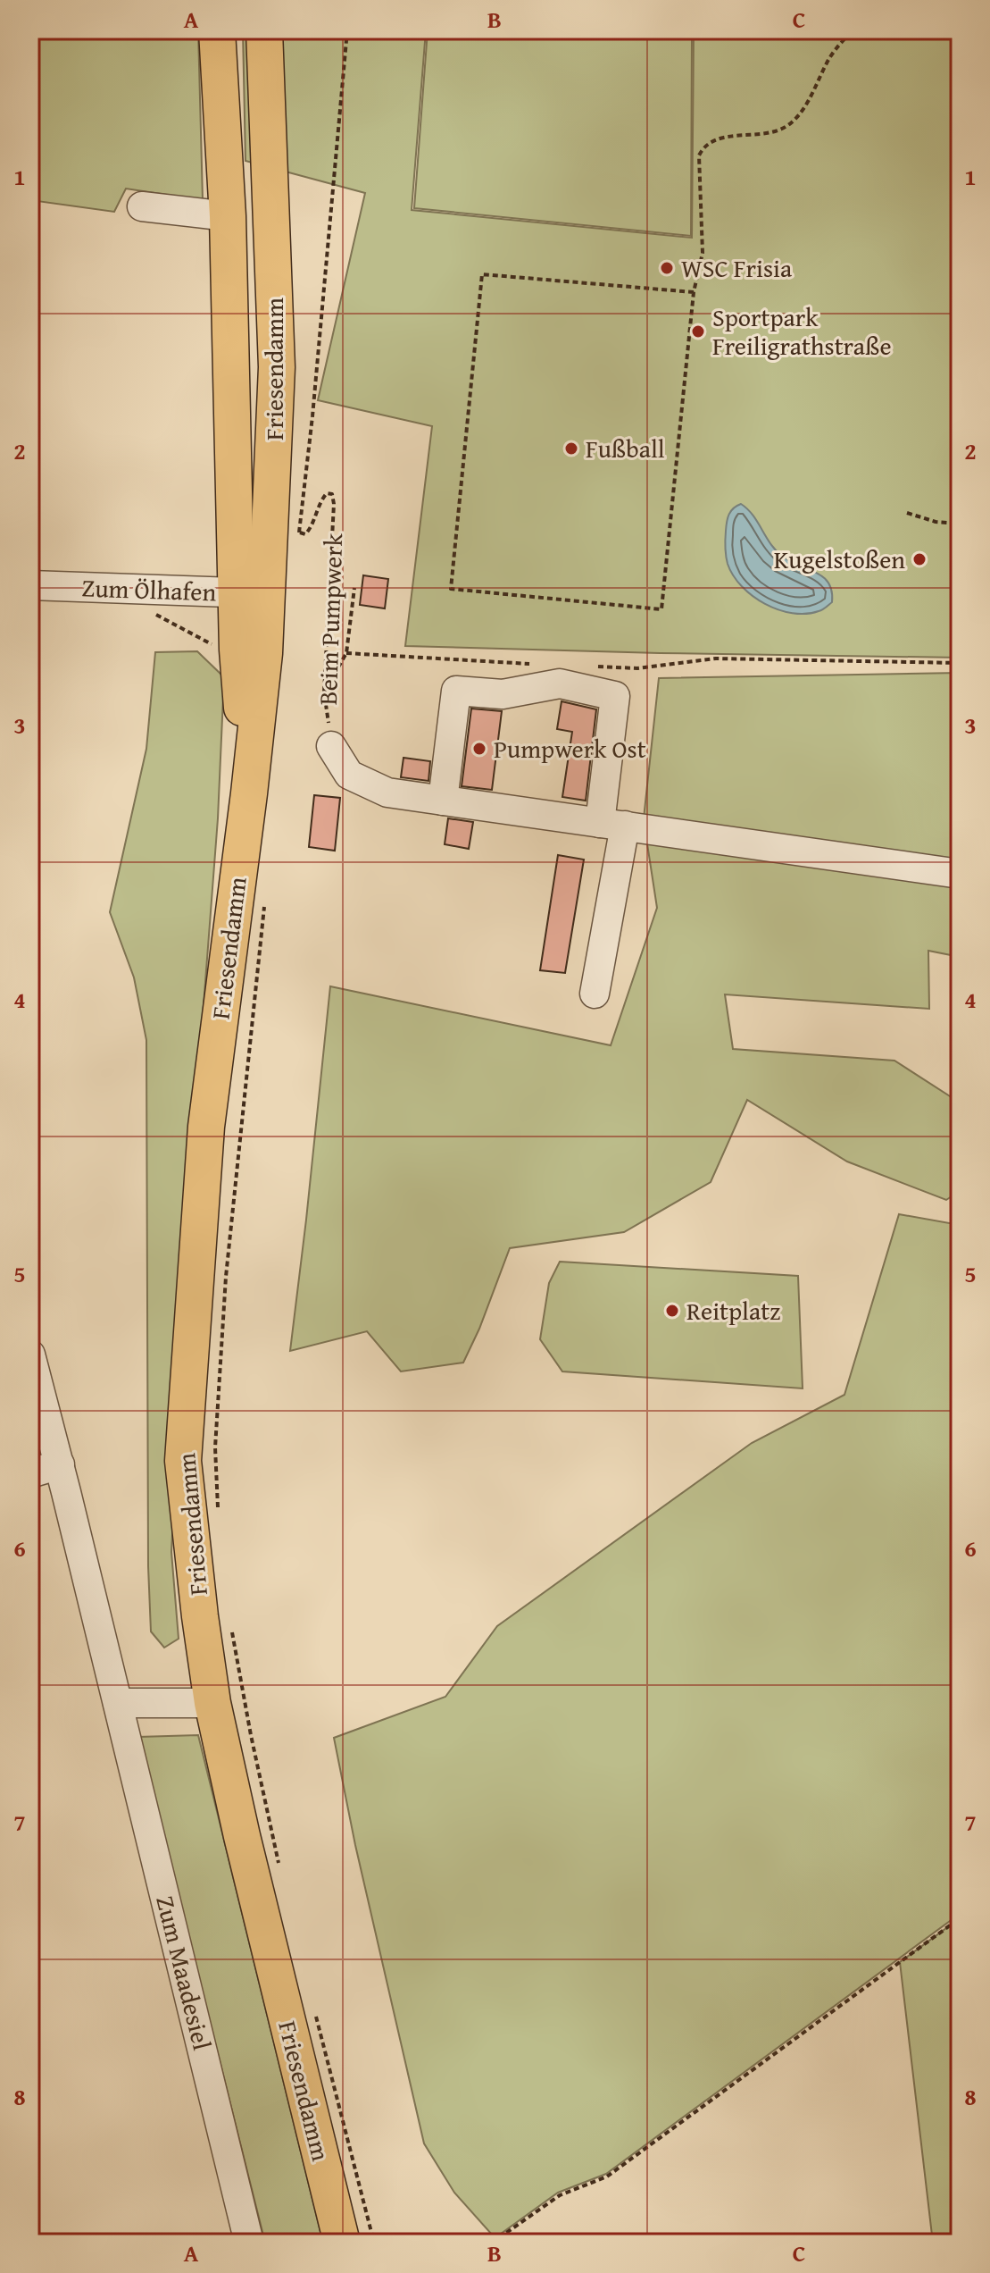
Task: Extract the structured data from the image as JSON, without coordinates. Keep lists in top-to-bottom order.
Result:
{
  "streets": {
    "main road": ["Friesendamm"],
    "street": ["Zum Ölhafen", "Zum Maadesiel"],
    "path": ["Beim Pumpwerk"]
  },
  "crossings": [
    ["Friesendamm", "Zum Ölhafen"]
  ],
  "places": [
    "WSC Frisia",
    "Sportpark Freiligrathstraße",
    "Fußball",
    "Kugelstoßen",
    "Pumpwerk Ost",
    "Reitplatz"
  ],
  "grid": {
    "columns": ["A", "B", "C"],
    "rows": [
      "1",
      "2",
      "3",
      "4",
      "5",
      "6",
      "7",
      "8"
    ]
  }
}
